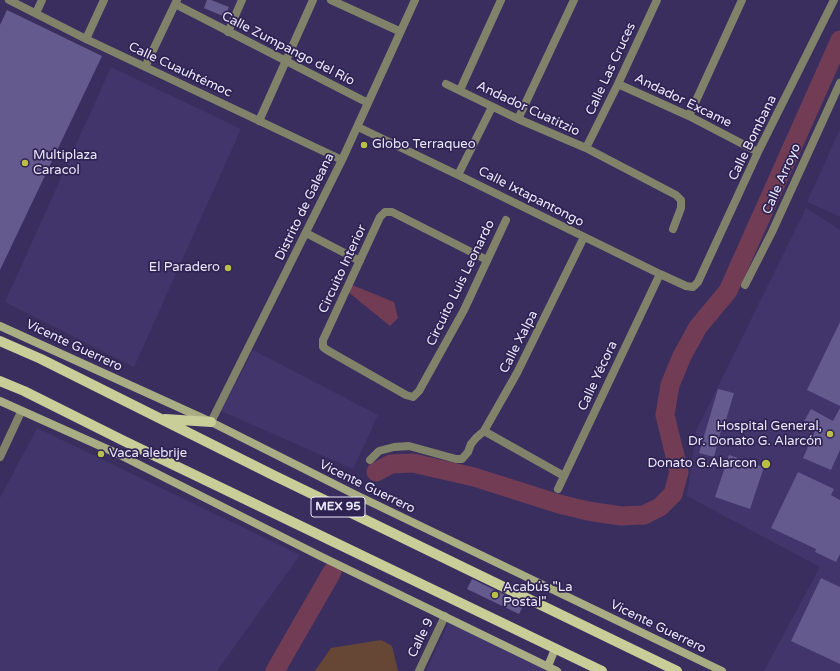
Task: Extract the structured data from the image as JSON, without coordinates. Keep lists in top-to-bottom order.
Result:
{
  "streets": {
    "main road": ["Vicente Guerrero", "MEX 95"],
    "street": [
      "Calle Zumpango del Río",
      "Calle Las Cruces",
      "Calle Cuauhtémoc",
      "Andador Excame",
      "Andador Cuatitzio",
      "Calle Bombana",
      "Calle Arroyo",
      "Calle Ixtapantongo",
      "Distrito de Galeana",
      "Circuito Interior",
      "Circuito Luis Leonardo",
      "Calle Xalpa",
      "Calle Yécora",
      "Calle 9"
    ]
  },
  "crossings": [
    ["Calle Zumpango del Río", "Distrito de Galeana"],
    ["Calle Las Cruces", "Andador Excame"],
    ["Calle Las Cruces", "Andador Cuatitzio"],
    ["Calle Cuauhtémoc", "Distrito de Galeana"],
    ["Andador Excame", "Calle Bombana"],
    ["Calle Bombana", "Calle Ixtapantongo"],
    ["Calle Ixtapantongo", "Distrito de Galeana"],
    ["Calle Ixtapantongo", "Calle Xalpa"],
    ["Calle Ixtapantongo", "Calle Yécora"],
    ["Distrito de Galeana", "Vicente Guerrero"],
    ["Circuito Interior", "Circuito Luis Leonardo"]
  ],
  "places": [
    "Globo Terraqueo",
    "Multiplaza Caracol",
    "El Paradero",
    "Hospital General, Dr. Donato G. Alarcón",
    "Vaca alebrije",
    "Donato G.Alarcon",
    "Acabús \"La Postal\""
  ]
}
